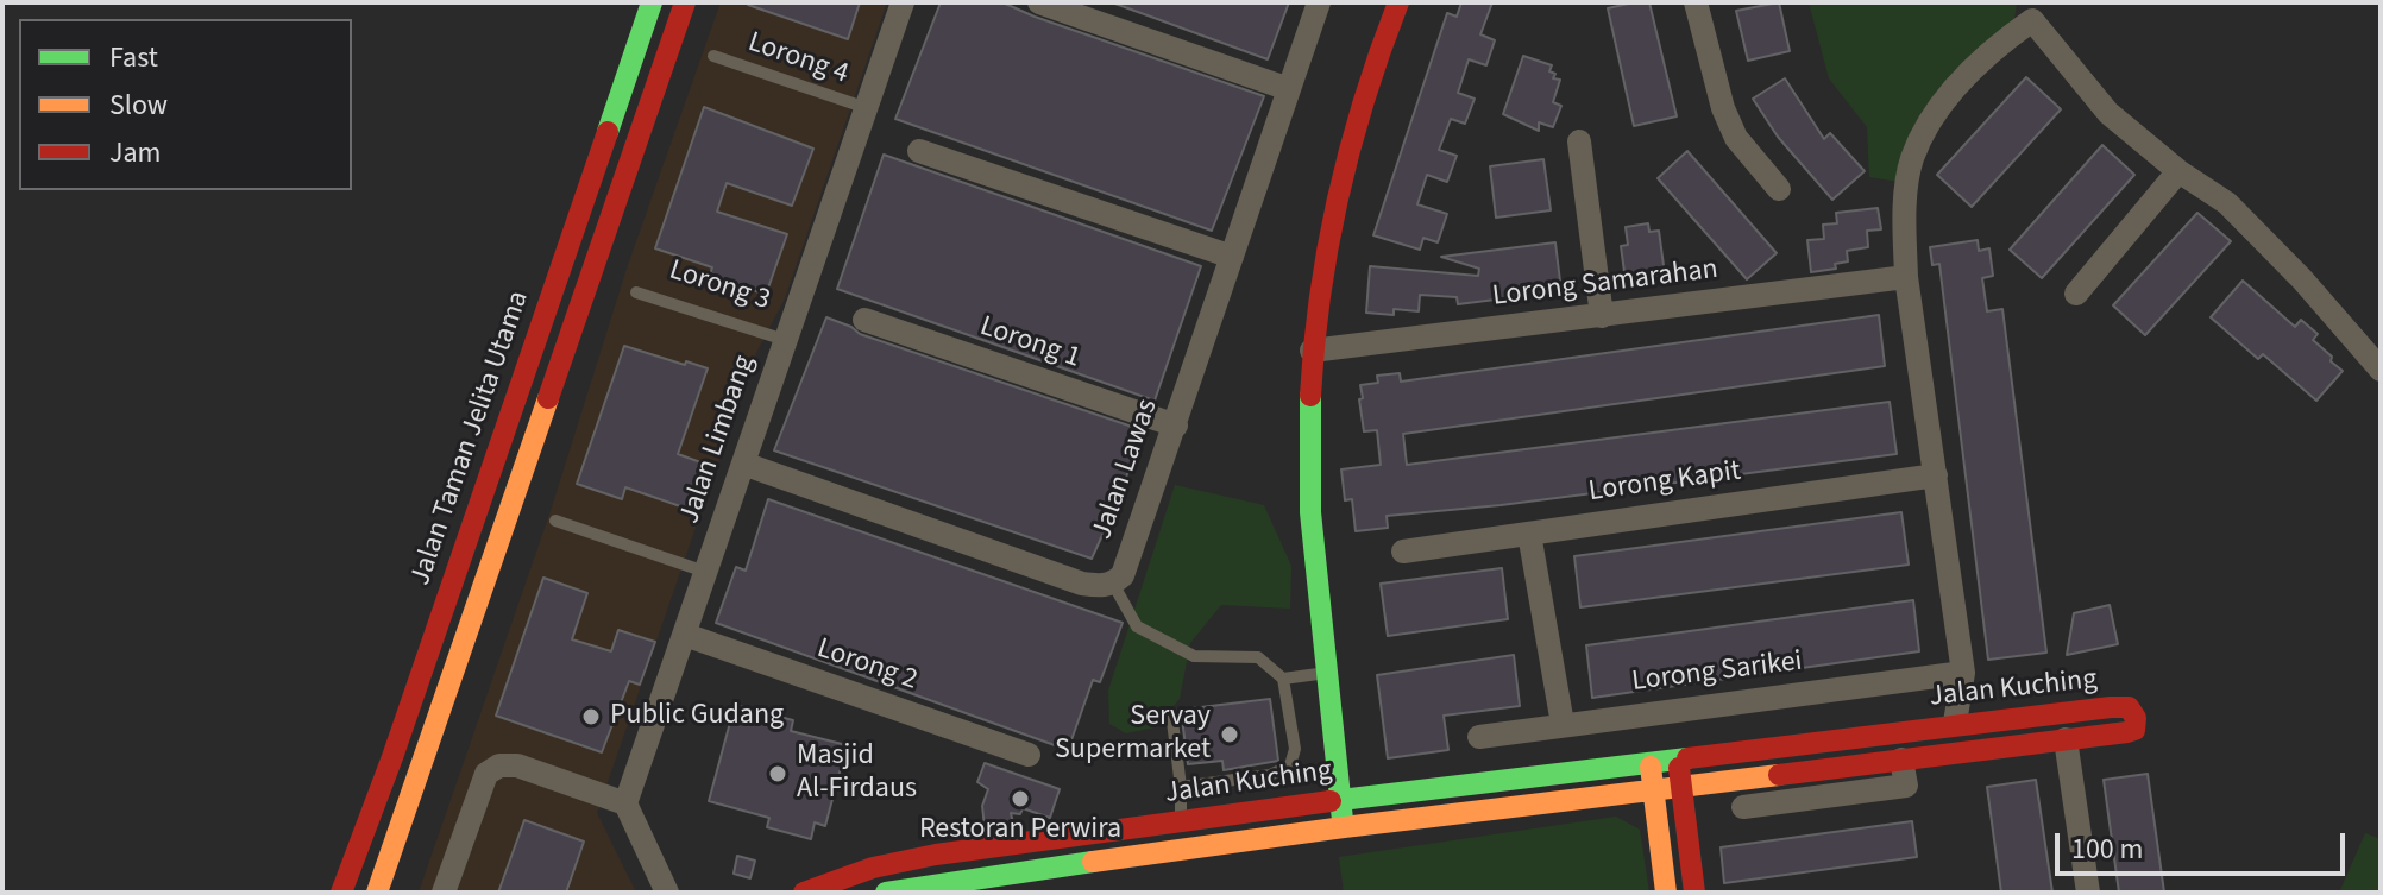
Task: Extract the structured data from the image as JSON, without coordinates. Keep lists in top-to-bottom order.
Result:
{
  "streets": {
    "street": [
      "Lorong Samarahan",
      "Lorong 1",
      "Jalan Taman Jelita Utama",
      "Jalan Limbang",
      "Jalan Lawas",
      "Lorong Kapit",
      "Lorong 2",
      "Lorong Sarikei",
      "Jalan Kuching"
    ],
    "lane": ["Lorong 4", "Lorong 3"]
  },
  "crossings": [
    ["Lorong 4", "Jalan Limbang"],
    ["Lorong 3", "Jalan Limbang"],
    ["Lorong 1", "Jalan Lawas"],
    ["Jalan Limbang", "Jalan Lawas"],
    ["Jalan Limbang", "Lorong 2"]
  ],
  "places": [
    "Public Gudang",
    "Servay Supermarket",
    "Masjid Al-Firdaus",
    "Restoran Perwira"
  ],
  "legend": ["Fast", "Slow", "Jam"],
  "scale_bar": "100 m"
}
